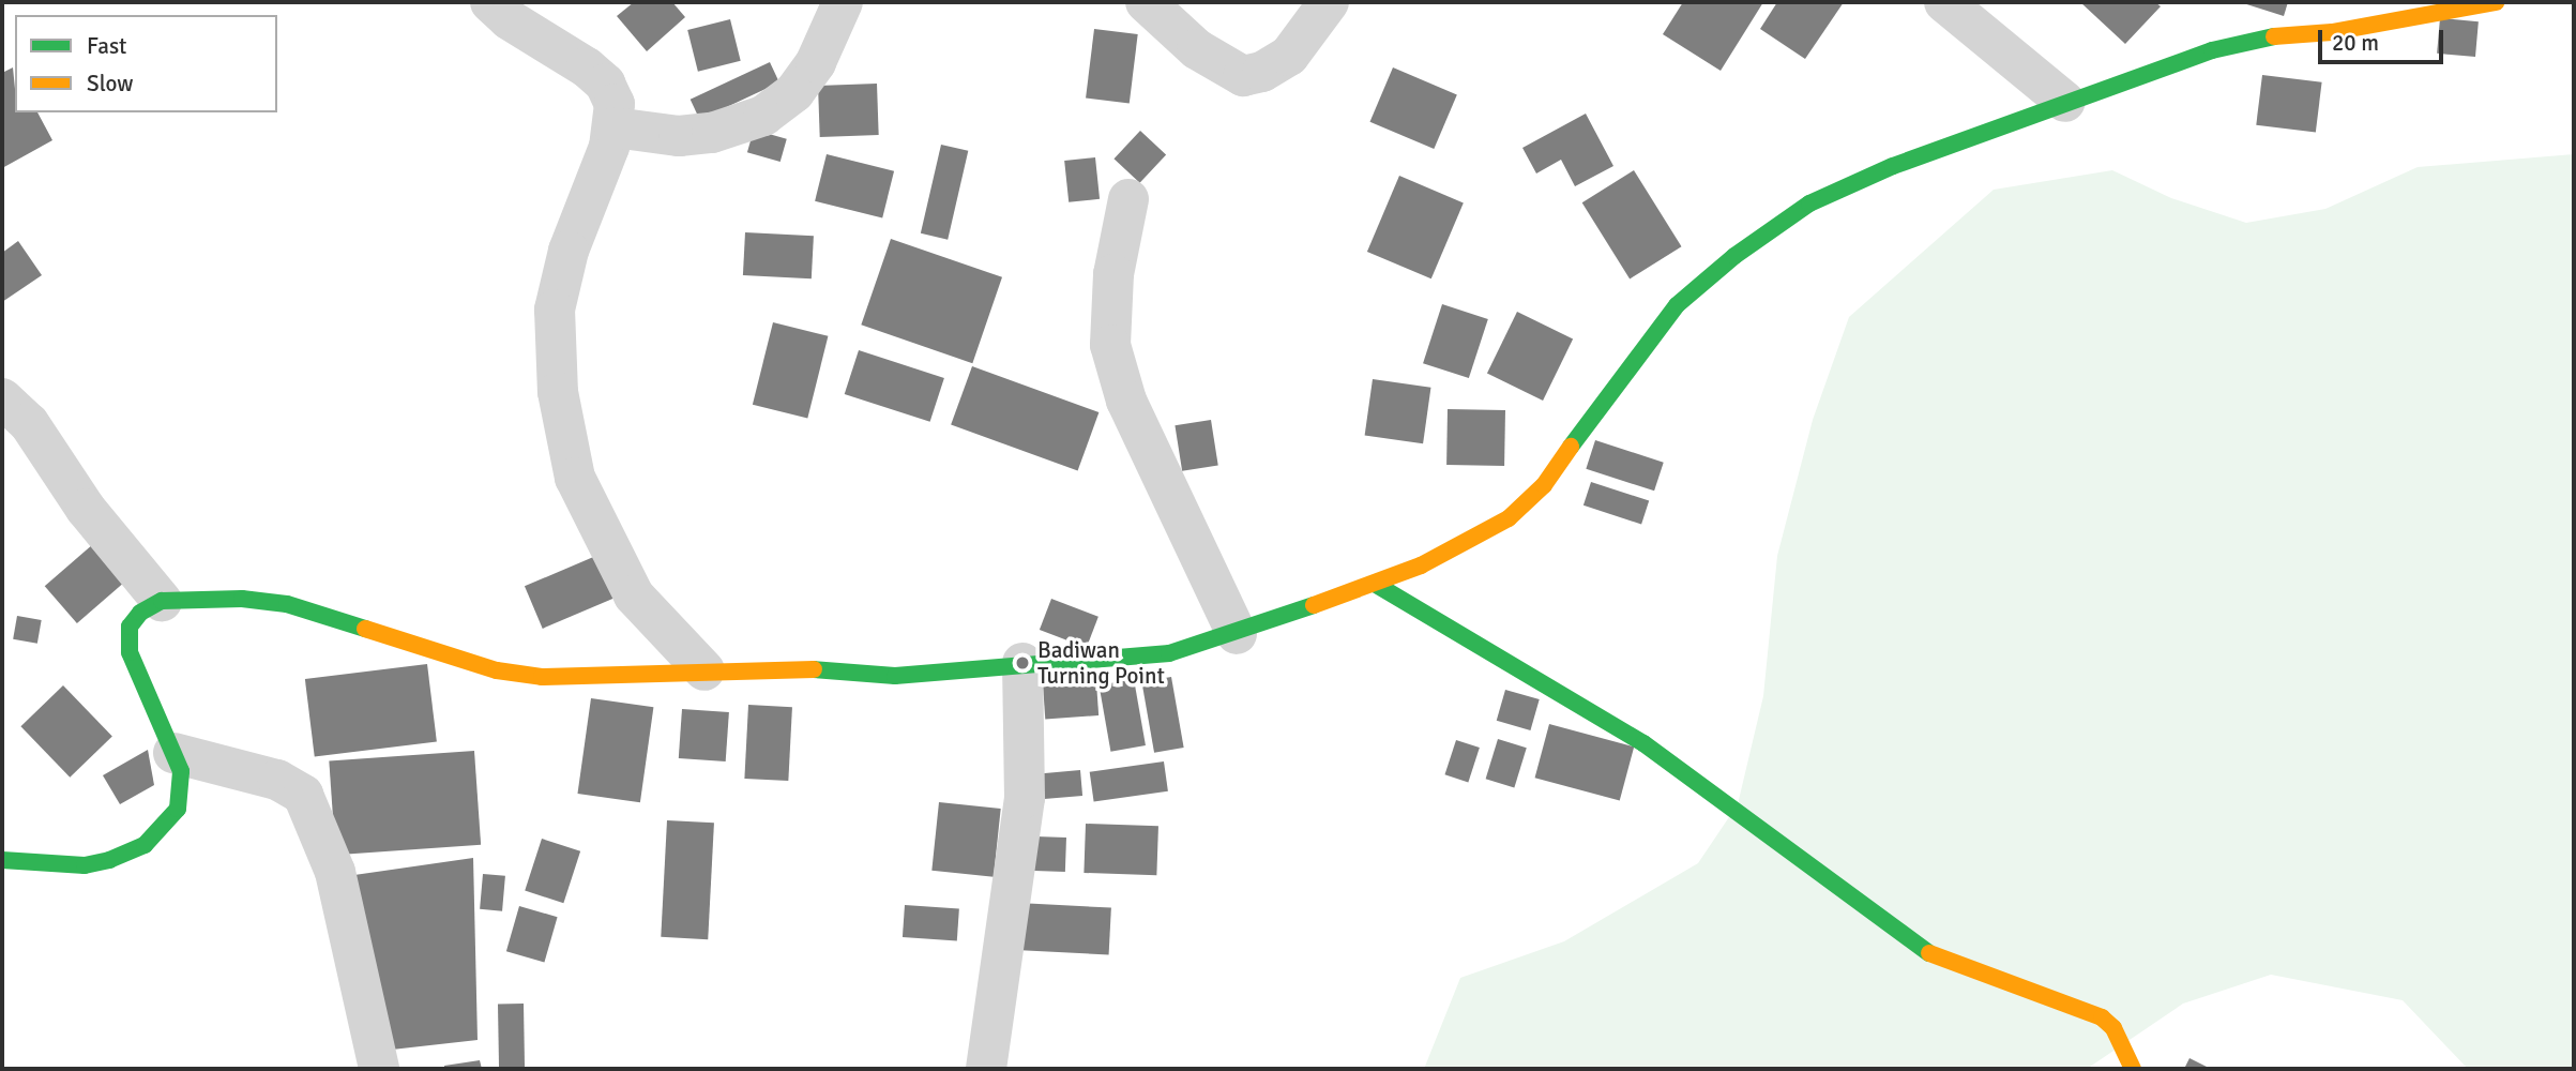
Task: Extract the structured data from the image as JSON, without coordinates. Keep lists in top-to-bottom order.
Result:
{
  "places": ["Badiwan Turning Point"],
  "legend": ["Fast", "Slow"],
  "scale_bar": "20 m"
}
